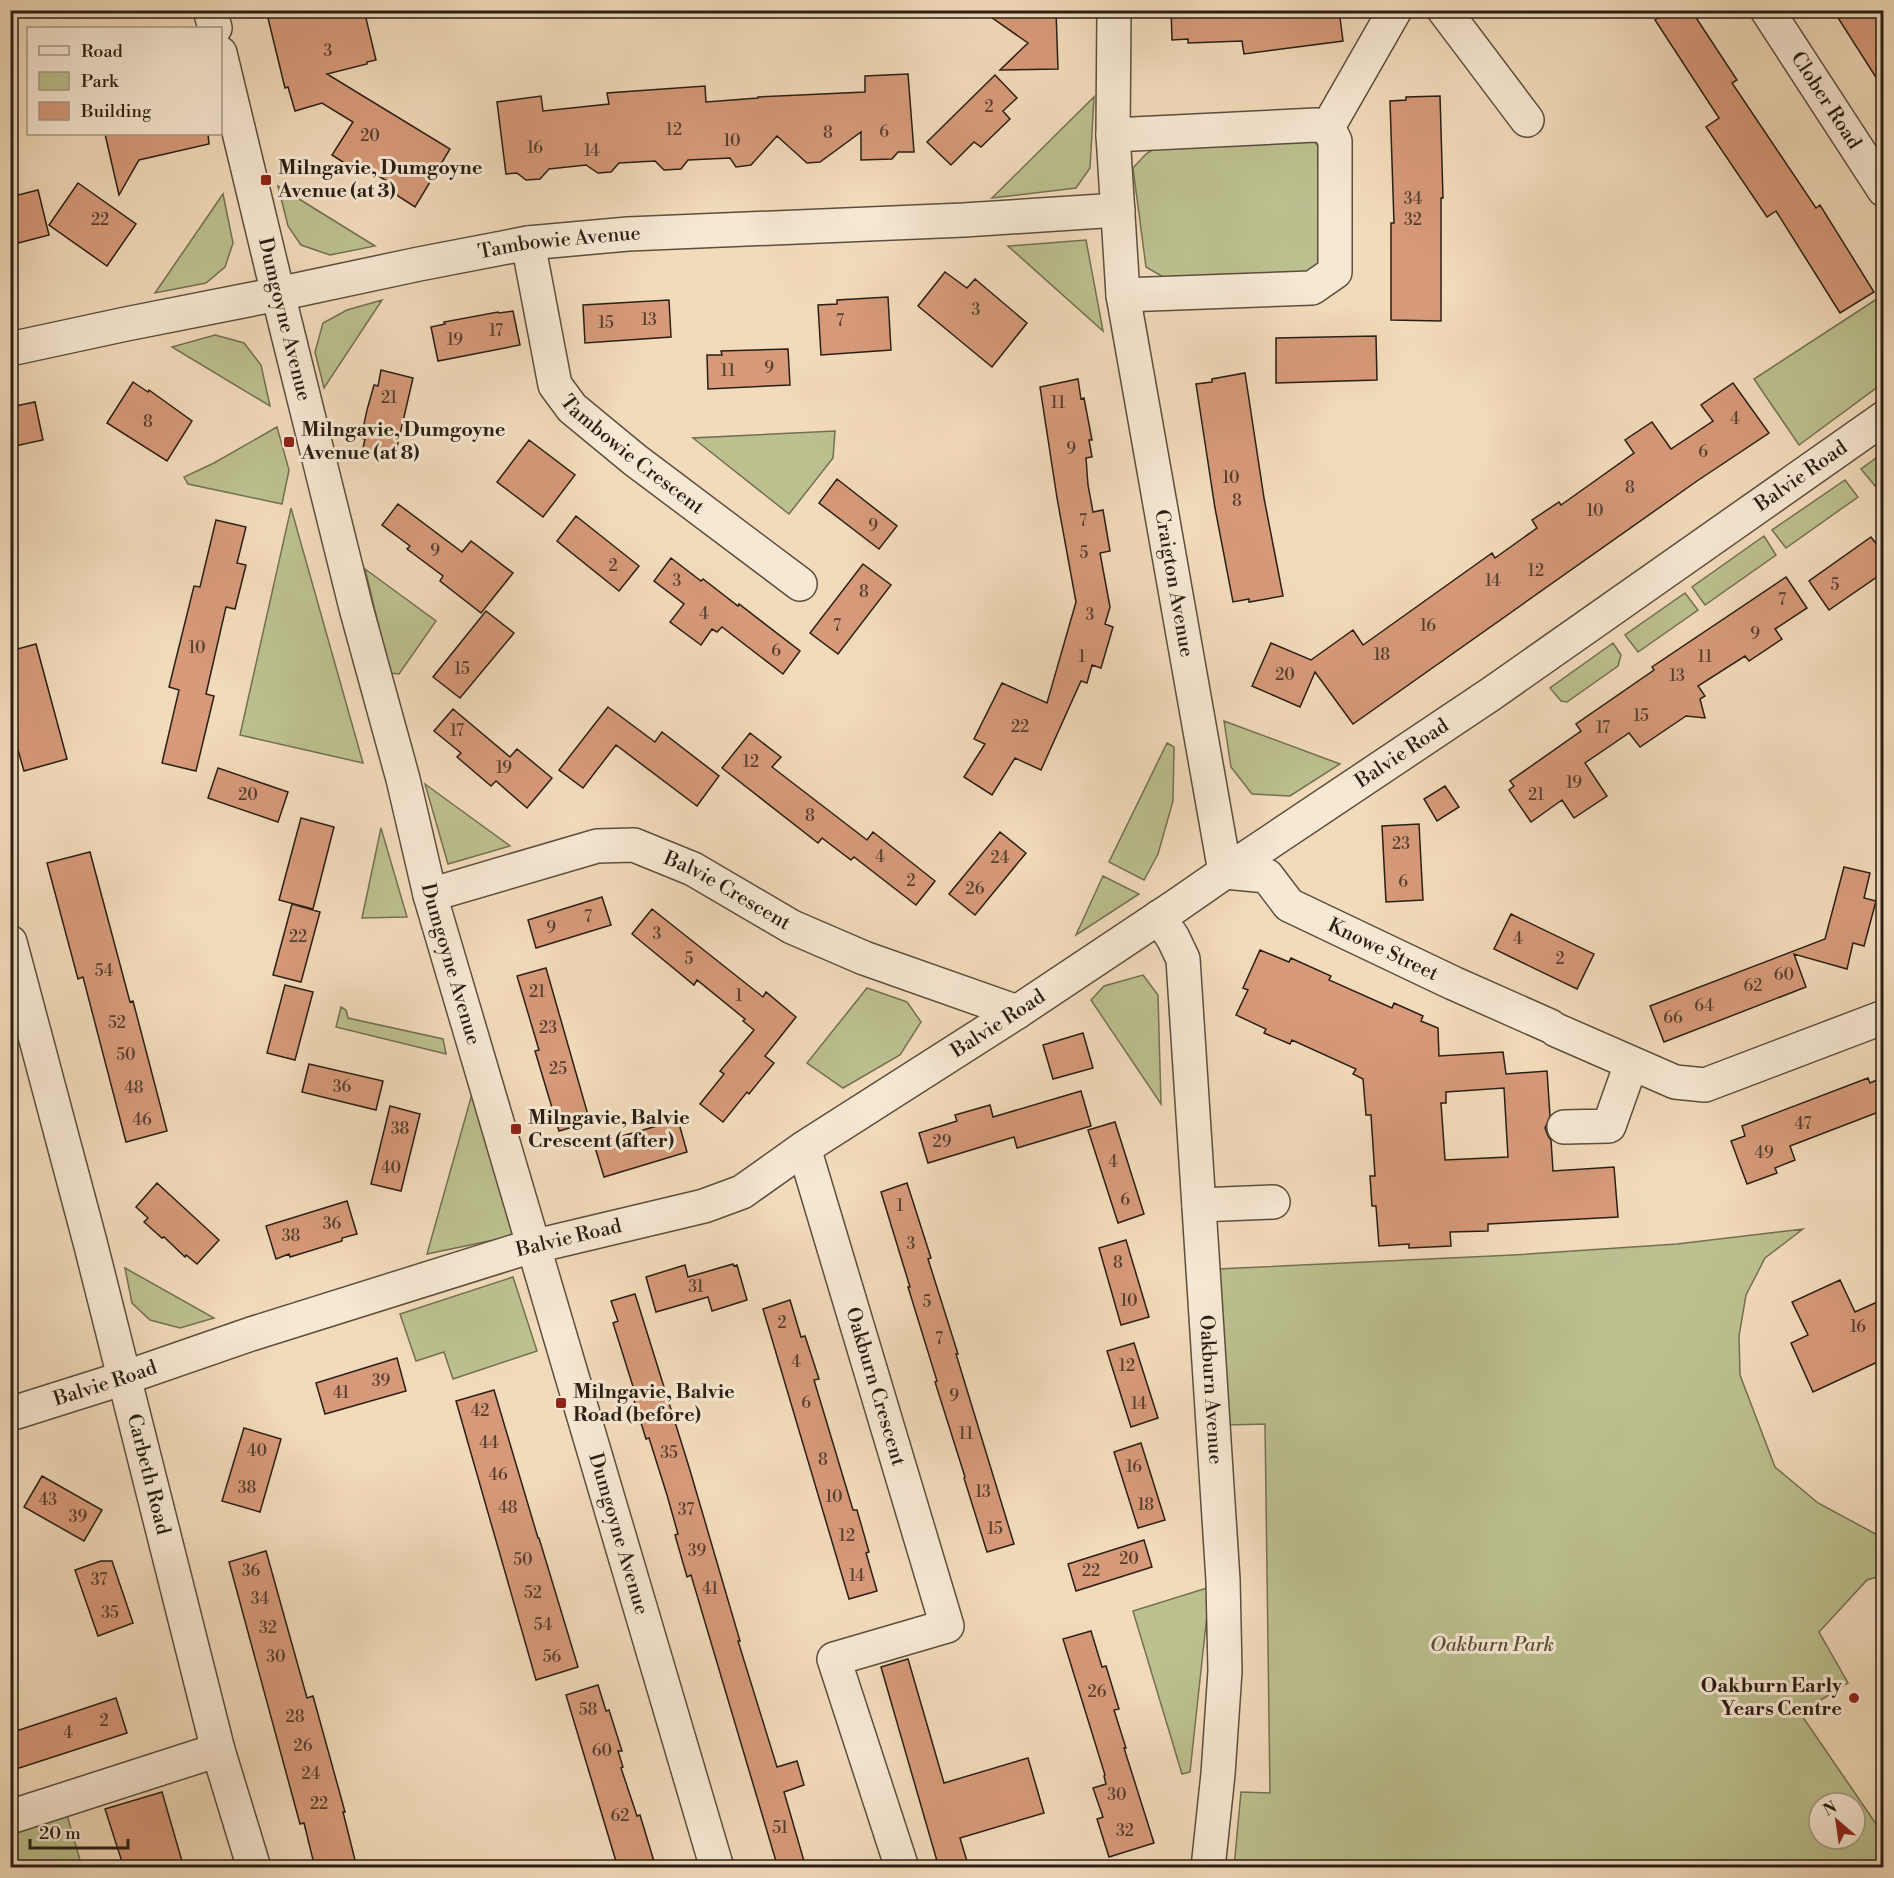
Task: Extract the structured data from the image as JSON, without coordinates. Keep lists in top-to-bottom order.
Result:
{
  "streets": {
    "street": [
      "Clober Road",
      "Tambowie Avenue",
      "Dumgoyne Avenue",
      "Tambowie Crescent",
      "Balvie Road",
      "Craigton Avenue",
      "Balvie Crescent",
      "Knowe Street",
      "Oakburn Crescent",
      "Oakburn Avenue",
      "Carbeth Road"
    ]
  },
  "crossings": [
    ["Tambowie Avenue", "Dumgoyne Avenue"],
    ["Tambowie Avenue", "Tambowie Crescent"],
    ["Tambowie Avenue", "Craigton Avenue"],
    ["Dumgoyne Avenue", "Balvie Road"],
    ["Dumgoyne Avenue", "Balvie Crescent"],
    ["Balvie Road", "Craigton Avenue"],
    ["Balvie Road", "Balvie Crescent"],
    ["Balvie Road", "Knowe Street"],
    ["Balvie Road", "Oakburn Crescent"],
    ["Balvie Road", "Oakburn Avenue"],
    ["Balvie Road", "Carbeth Road"],
    ["Craigton Avenue", "Knowe Street"]
  ],
  "parks": ["Oakburn Park"],
  "places": {
    "transit": [
      "Milngavie, Dumgoyne Avenue (at 3)",
      "Milngavie, Dumgoyne Avenue (at 8)",
      "Milngavie, Balvie Crescent (after)",
      "Milngavie, Balvie Road (before)"
    ],
    "other": ["Oakburn Early Years Centre"]
  },
  "house_numbers": [
    "3",
    "2",
    "12",
    "6",
    "8",
    "20",
    "10",
    "16",
    "14",
    "34",
    "22",
    "32",
    "3",
    "13",
    "7",
    "15",
    "17",
    "19",
    "9",
    "11",
    "21",
    "11",
    "4",
    "8",
    "9",
    "6",
    "10",
    "8",
    "8",
    "10",
    "7",
    "9",
    "9",
    "5",
    "2",
    "12",
    "3",
    "14",
    "5",
    "8",
    "7",
    "4",
    "3",
    "7",
    "16",
    "9",
    "10",
    "6",
    "18",
    "1",
    "11",
    "15",
    "20",
    "13",
    "15",
    "22",
    "17",
    "17",
    "12",
    "19",
    "19",
    "20",
    "21",
    "8",
    "23",
    "4",
    "24",
    "2",
    "6",
    "26",
    "7",
    "9",
    "3",
    "22",
    "4",
    "5",
    "2",
    "54",
    "60",
    "62",
    "21",
    "1",
    "64",
    "66",
    "52",
    "23",
    "50",
    "25",
    "36",
    "48",
    "46",
    "47",
    "38",
    "29",
    "49",
    "4",
    "40",
    "6",
    "1",
    "36",
    "38",
    "3",
    "8",
    "31",
    "10",
    "5",
    "2",
    "16",
    "7",
    "4",
    "12",
    "39",
    "41",
    "9",
    "6",
    "14",
    "42",
    "11",
    "44",
    "40",
    "35",
    "8",
    "16",
    "46",
    "38",
    "13",
    "10",
    "43",
    "18",
    "48",
    "37",
    "39",
    "15",
    "12",
    "39",
    "20",
    "50",
    "36",
    "22",
    "14",
    "37",
    "41",
    "52",
    "34",
    "35",
    "54",
    "32",
    "30",
    "56",
    "26",
    "58",
    "28",
    "2",
    "4",
    "26",
    "60",
    "24",
    "30",
    "22",
    "62",
    "51",
    "32"
  ],
  "legend": ["Road", "Park", "Building"],
  "scale_bar": "20 m",
  "north": "top left"
}
